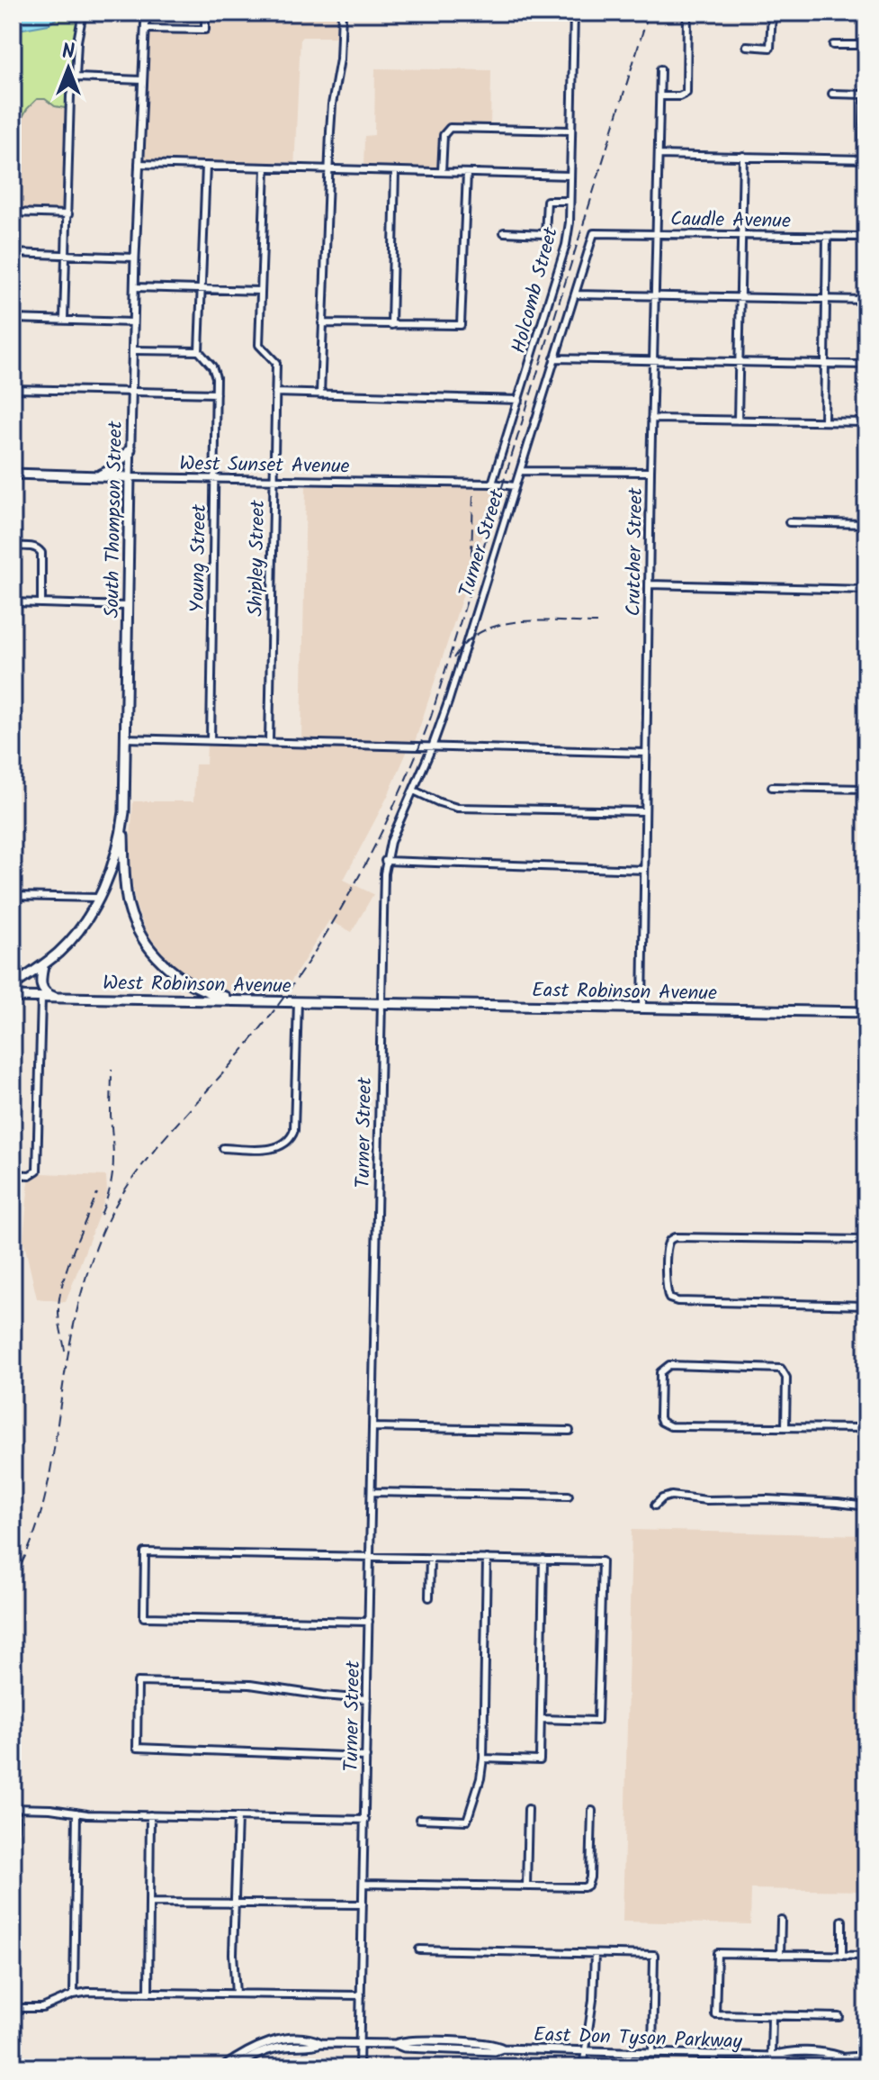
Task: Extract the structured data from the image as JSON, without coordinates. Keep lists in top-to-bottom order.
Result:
{
  "streets": {
    "highway": [
      "West Sunset Avenue",
      "South Thompson Street",
      "West Robinson Avenue",
      "East Robinson Avenue"
    ],
    "main road": ["East Don Tyson Parkway"],
    "street": [
      "Caudle Avenue",
      "Holcomb Street",
      "Turner Street",
      "Crutcher Street",
      "Young Street",
      "Shipley Street"
    ]
  },
  "crossings": [
    ["Caudle Avenue", "Turner Street"],
    ["Caudle Avenue", "Crutcher Street"],
    ["Holcomb Street", "West Sunset Avenue"],
    ["West Sunset Avenue", "South Thompson Street"],
    ["West Sunset Avenue", "Turner Street"],
    ["West Sunset Avenue", "Young Street"],
    ["West Sunset Avenue", "Shipley Street"],
    ["Turner Street", "West Robinson Avenue"],
    ["Turner Street", "East Robinson Avenue"],
    ["Turner Street", "East Don Tyson Parkway"],
    ["Crutcher Street", "East Robinson Avenue"],
    ["West Robinson Avenue", "East Robinson Avenue"]
  ],
  "north": "top"
}
